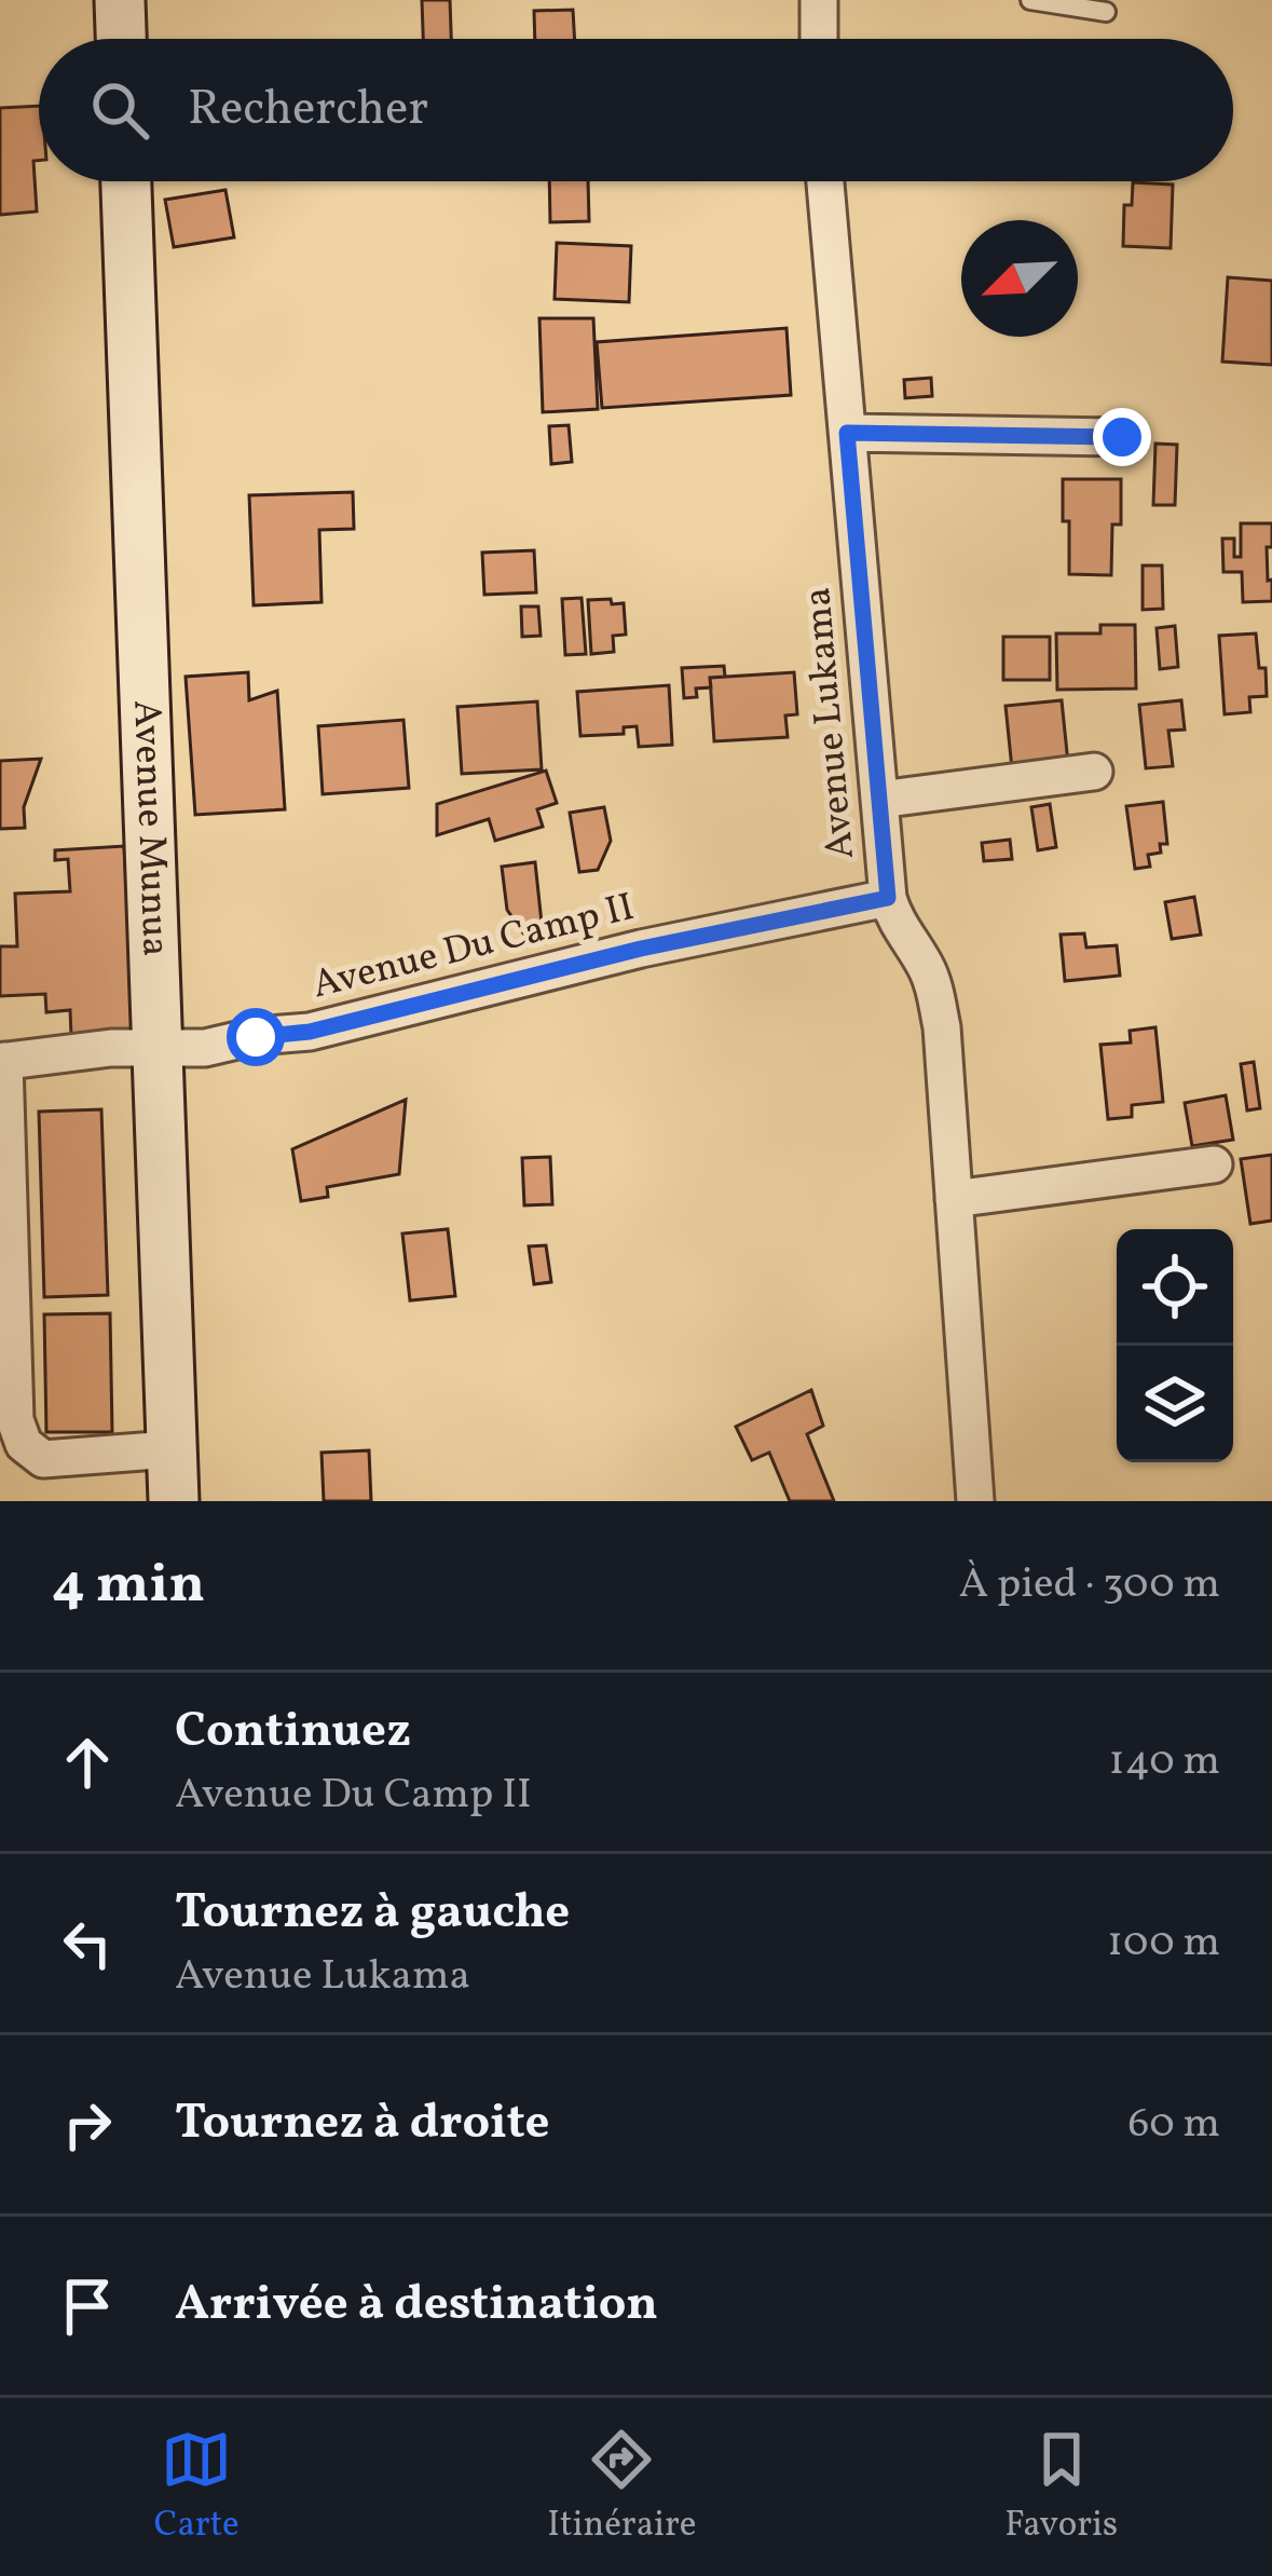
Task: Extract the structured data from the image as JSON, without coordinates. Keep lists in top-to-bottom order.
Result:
{
  "streets": {
    "main road": ["Avenue Munua"],
    "street": ["Avenue Lukama", "Avenue Du Camp II"]
  },
  "crossings": [
    ["Avenue Lukama", "Avenue Du Camp II"],
    ["Avenue Munua", "Avenue Du Camp II"]
  ],
  "north": "bottom left",
  "page": {
    "search": "Rechercher",
    "heading": ["4 min", "À pied · 300 m"],
    "list": [
      ["Continuez", "Avenue Du Camp II", "140 m"],
      ["Tournez à gauche", "Avenue Lukama", "100 m"],
      ["Tournez à droite", "60 m"],
      "Arrivée à destination"
    ],
    "nav": ["Carte", "Itinéraire", "Favoris"]
  }
}
